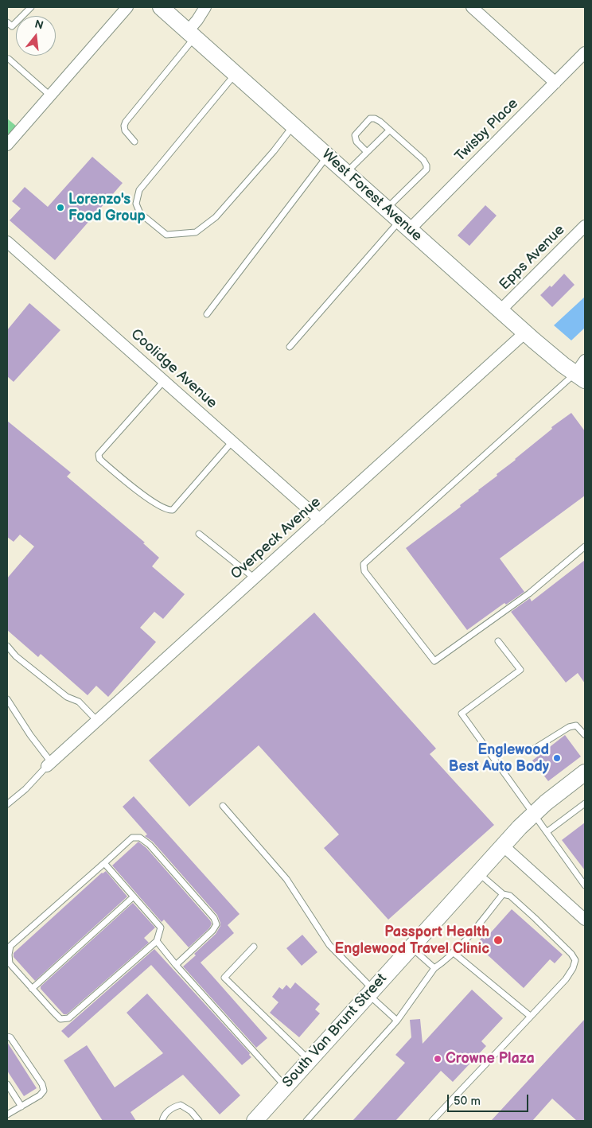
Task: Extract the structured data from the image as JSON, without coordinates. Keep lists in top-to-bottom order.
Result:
{
  "streets": {
    "street": [
      "Twisby Place",
      "West Forest Avenue",
      "Epps Avenue",
      "Coolidge Avenue",
      "Overpeck Avenue",
      "South Van Brunt Street"
    ]
  },
  "crossings": [
    ["Twisby Place", "West Forest Avenue"],
    ["West Forest Avenue", "Epps Avenue"],
    ["West Forest Avenue", "Overpeck Avenue"],
    ["Coolidge Avenue", "Overpeck Avenue"]
  ],
  "places": [
    "Lorenzo's Food Group",
    "Englewood Best Auto Body",
    "Passport Health Englewood Travel Clinic",
    "Crowne Plaza"
  ],
  "scale_bar": "50 m",
  "north": "top"
}
